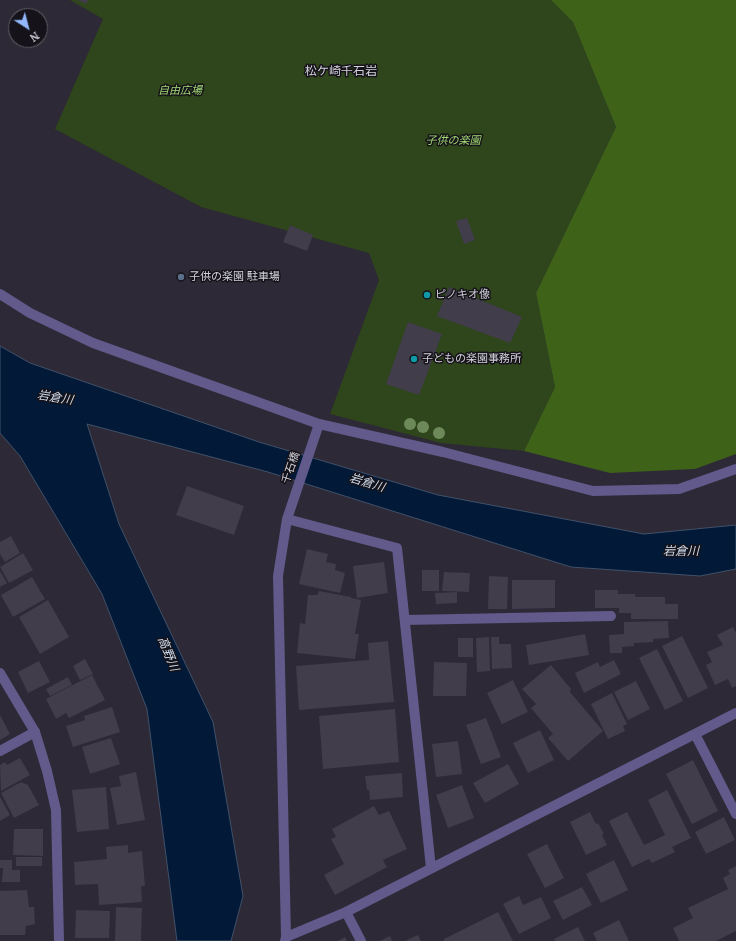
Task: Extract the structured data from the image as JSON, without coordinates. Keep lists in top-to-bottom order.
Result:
{
  "streets": {
    "street": ["千石橋"]
  },
  "districts": ["松ケ崎千石岩"],
  "water": ["岩倉川", "高野川"],
  "parks": ["自由広場", "子供の楽園"],
  "places": ["子供の楽園 駐車場", "ピノキオ像", "子どもの楽園事務所"],
  "north": "bottom right"
}
